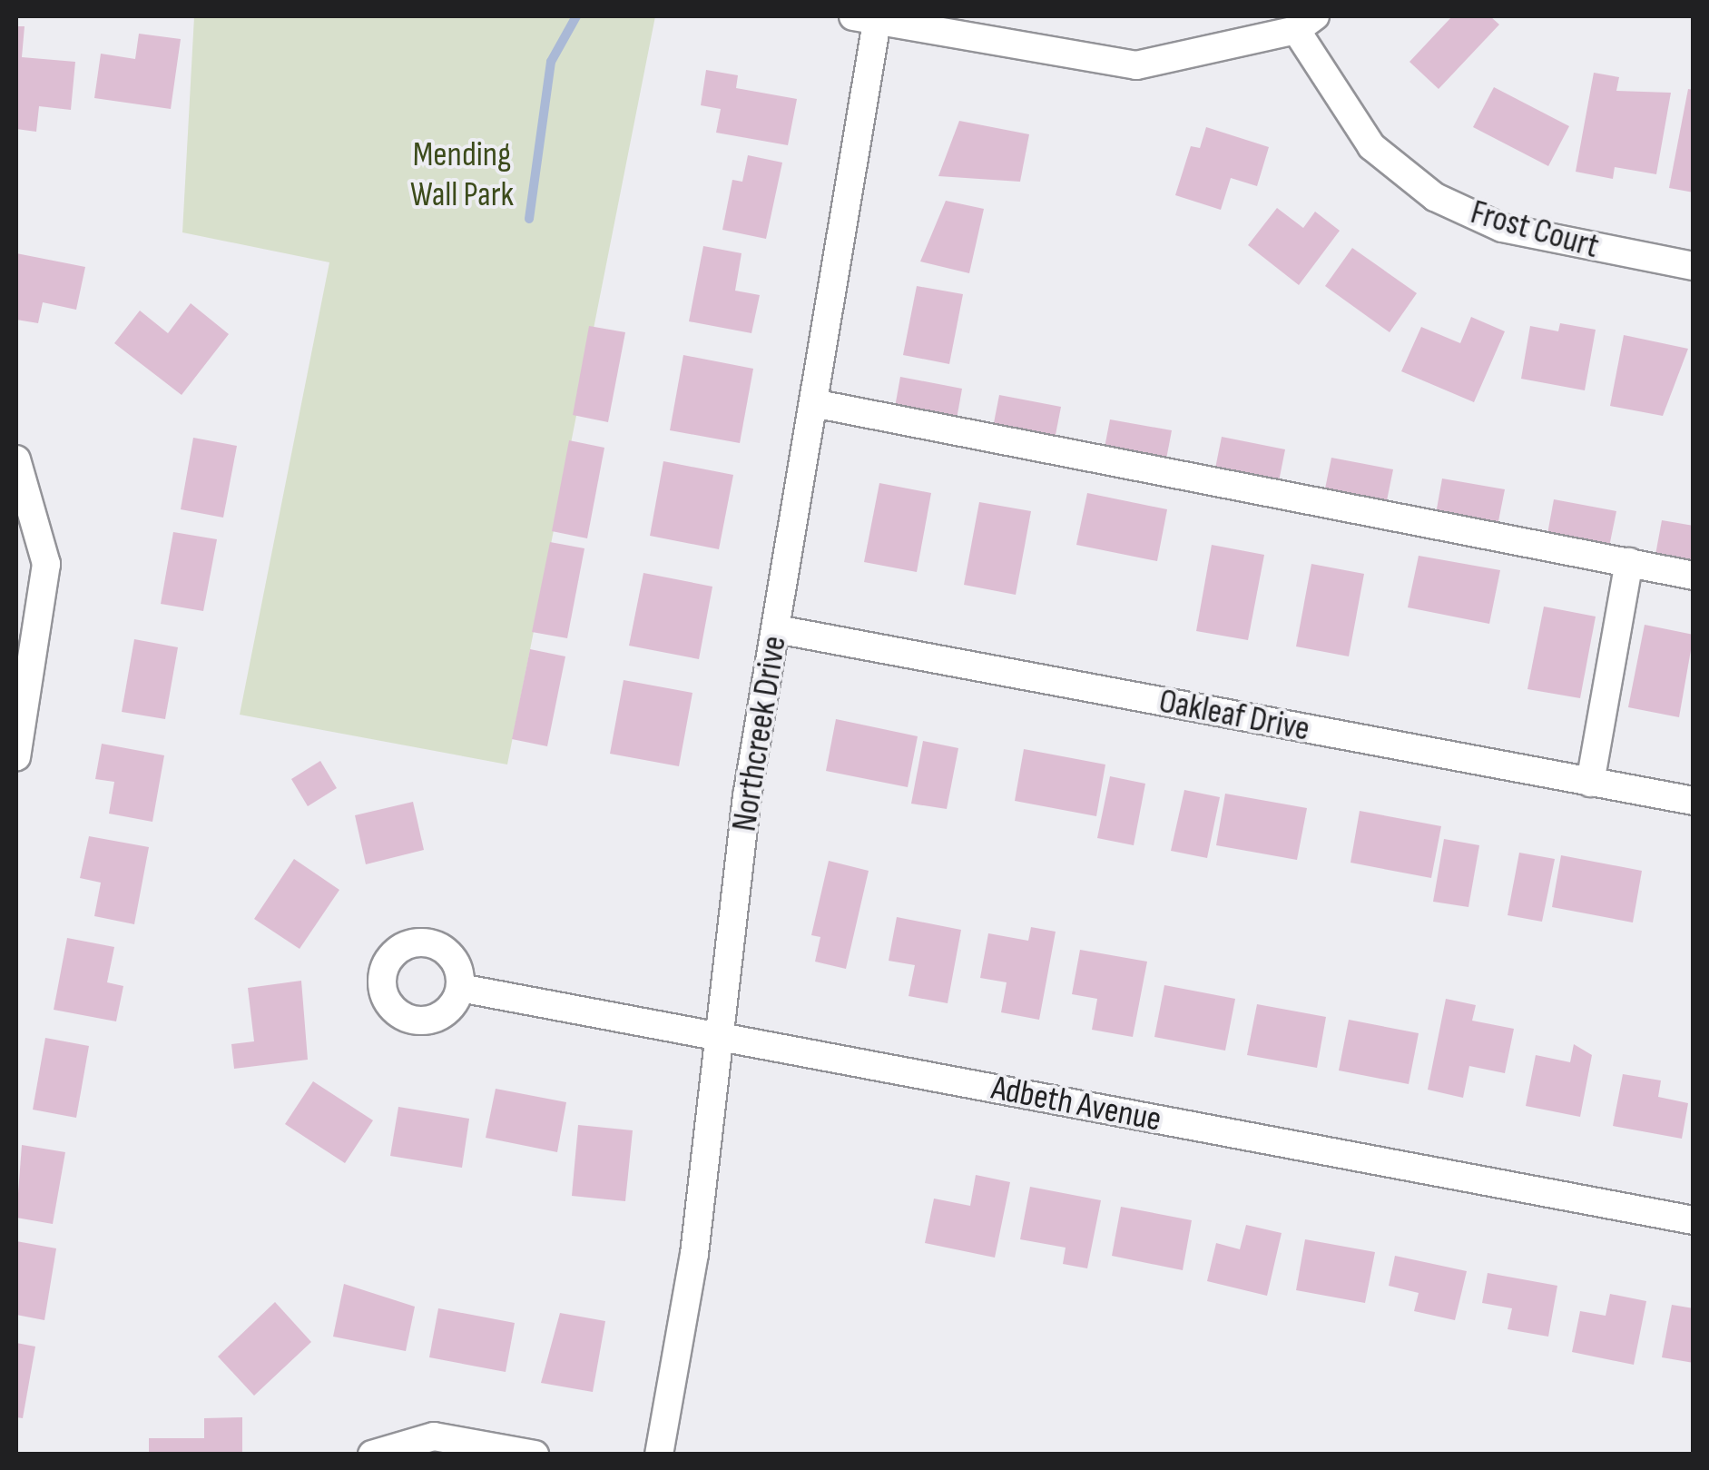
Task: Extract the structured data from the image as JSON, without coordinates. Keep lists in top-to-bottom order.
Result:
{
  "streets": {
    "street": [
      "Frost Court",
      "Oakleaf Drive",
      "Northcreek Drive",
      "Adbeth Avenue"
    ]
  },
  "crossings": [
    ["Oakleaf Drive", "Northcreek Drive"],
    ["Northcreek Drive", "Adbeth Avenue"]
  ],
  "parks": ["Mending Wall Park"]
}
